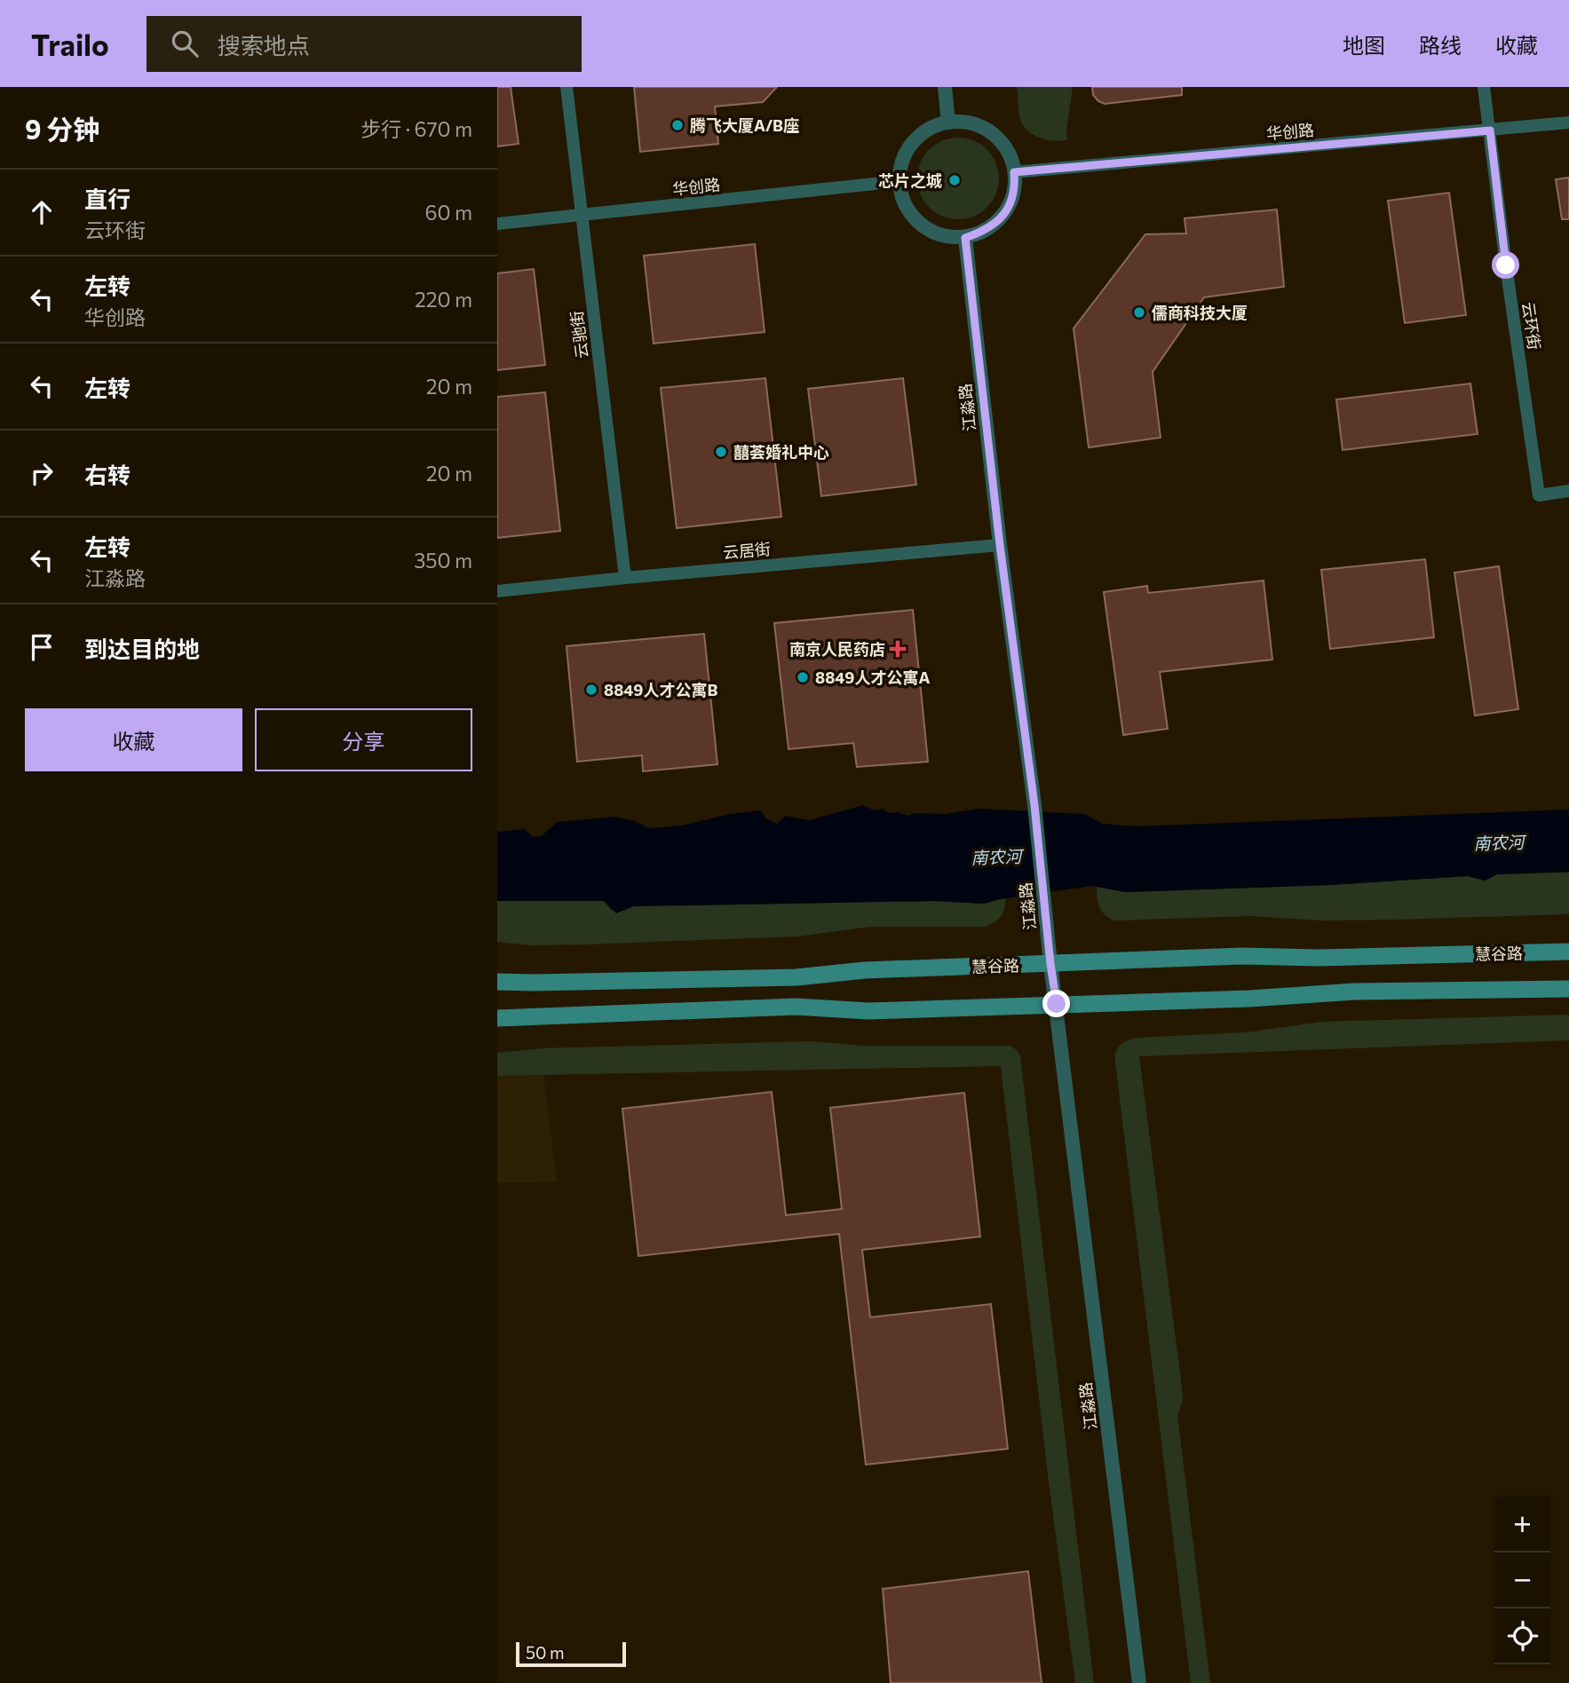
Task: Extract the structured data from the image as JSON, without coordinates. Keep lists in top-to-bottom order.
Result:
{
  "streets": {
    "main road": ["慧谷路"],
    "street": [
      "华创路",
      "云环街",
      "云驰街",
      "江淼路",
      "云居街"
    ]
  },
  "crossings": [
    ["华创路", "云环街"],
    ["华创路", "云驰街"],
    ["华创路", "江淼路"],
    ["云驰街", "云居街"],
    ["江淼路", "云居街"],
    ["江淼路", "慧谷路"]
  ],
  "water": ["南农河"],
  "places": {
    "other": [
      "腾飞大厦A/B座",
      "芯片之城",
      "儒商科技大厦",
      "囍荟婚礼中心",
      "8849人才公寓A",
      "8849人才公寓B"
    ],
    "health": ["南京人民药店"]
  },
  "scale_bar": "50 m",
  "page": {
    "header": "Trailo",
    "search": "搜索地点",
    "nav": ["地图", "路线", "收藏"],
    "heading": ["9 分钟", "步行 · 670 m"],
    "list": [
      ["直行", "云环街", "60 m"],
      ["左转", "华创路", "220 m"],
      ["左转", "20 m"],
      ["右转", "20 m"],
      ["左转", "江淼路", "350 m"],
      "到达目的地"
    ],
    "buttons": ["收藏", "分享"],
    "map_buttons": ["+", "−"],
    "scale": "50 m"
  }
}
